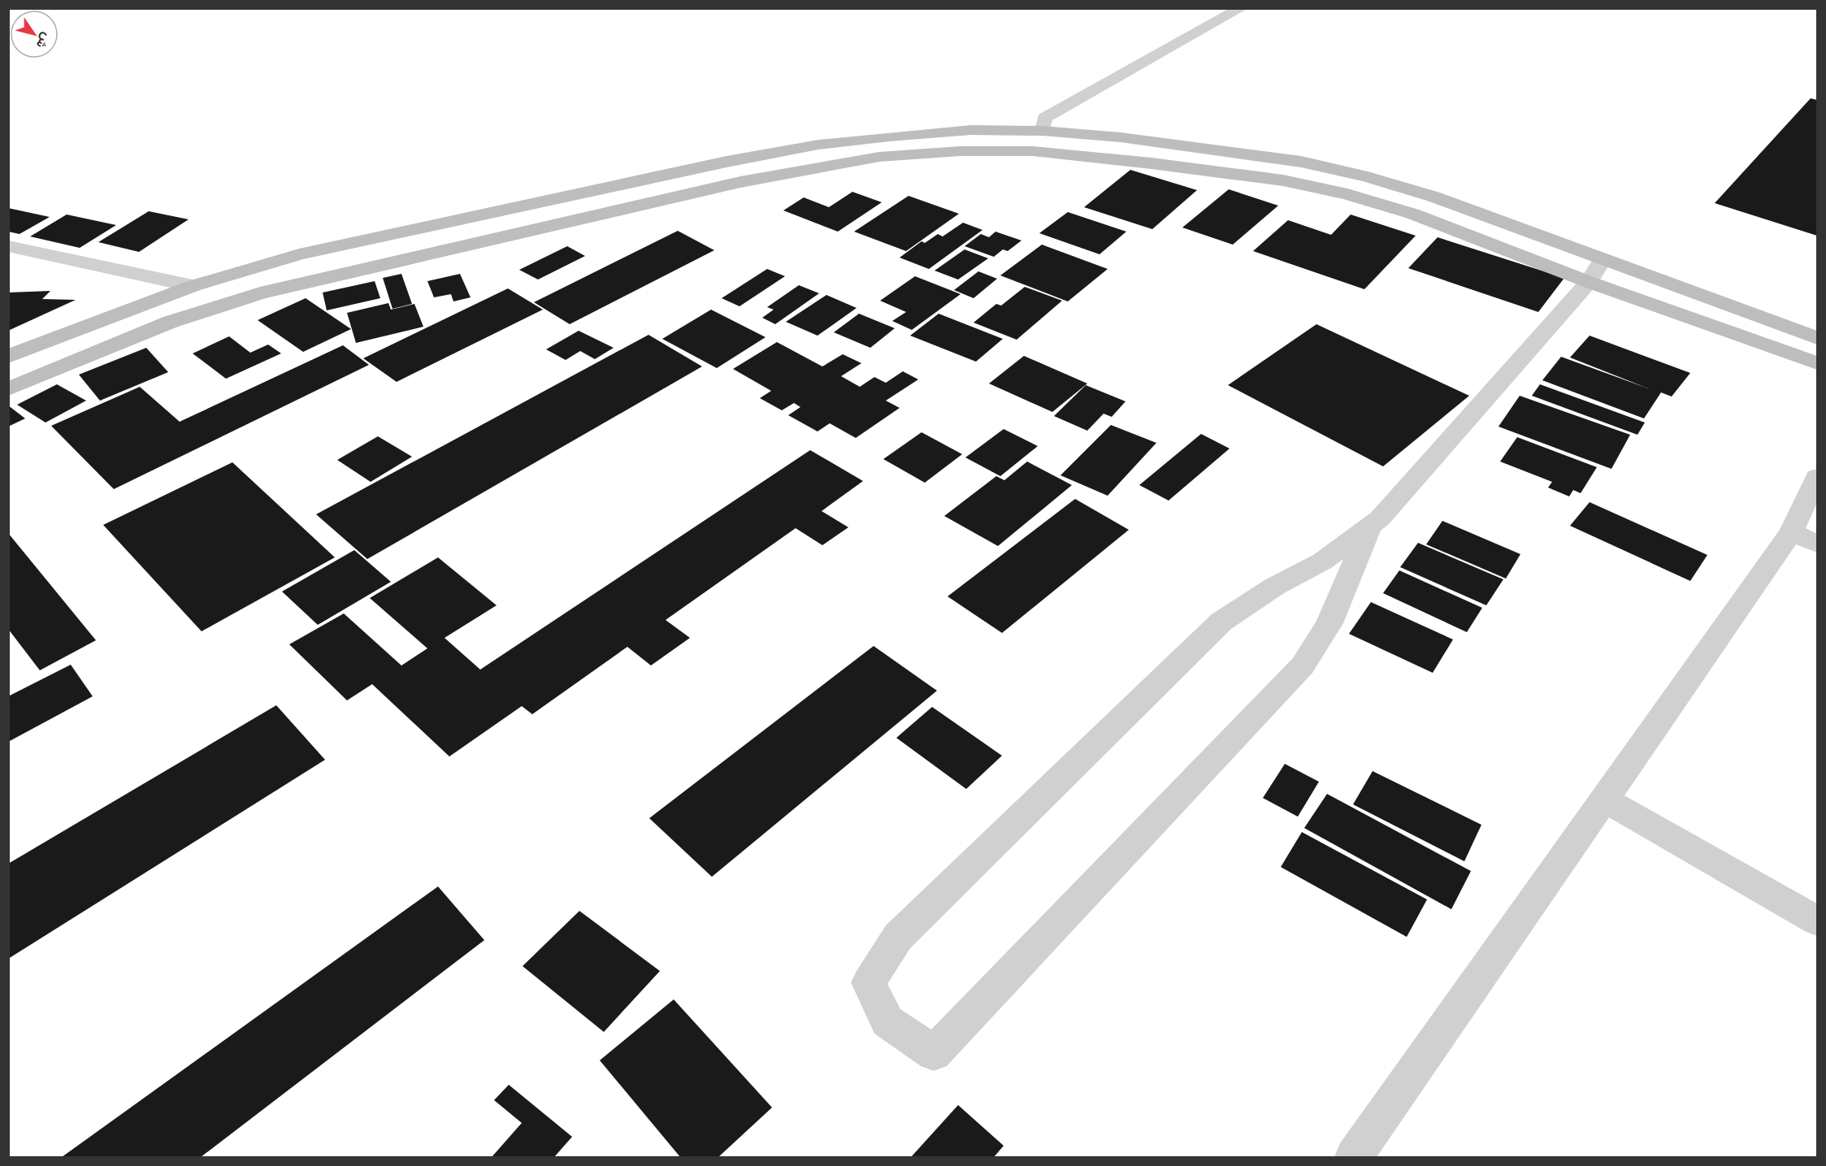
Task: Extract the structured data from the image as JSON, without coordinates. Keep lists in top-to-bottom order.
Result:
{
  "north": "bottom right"
}
